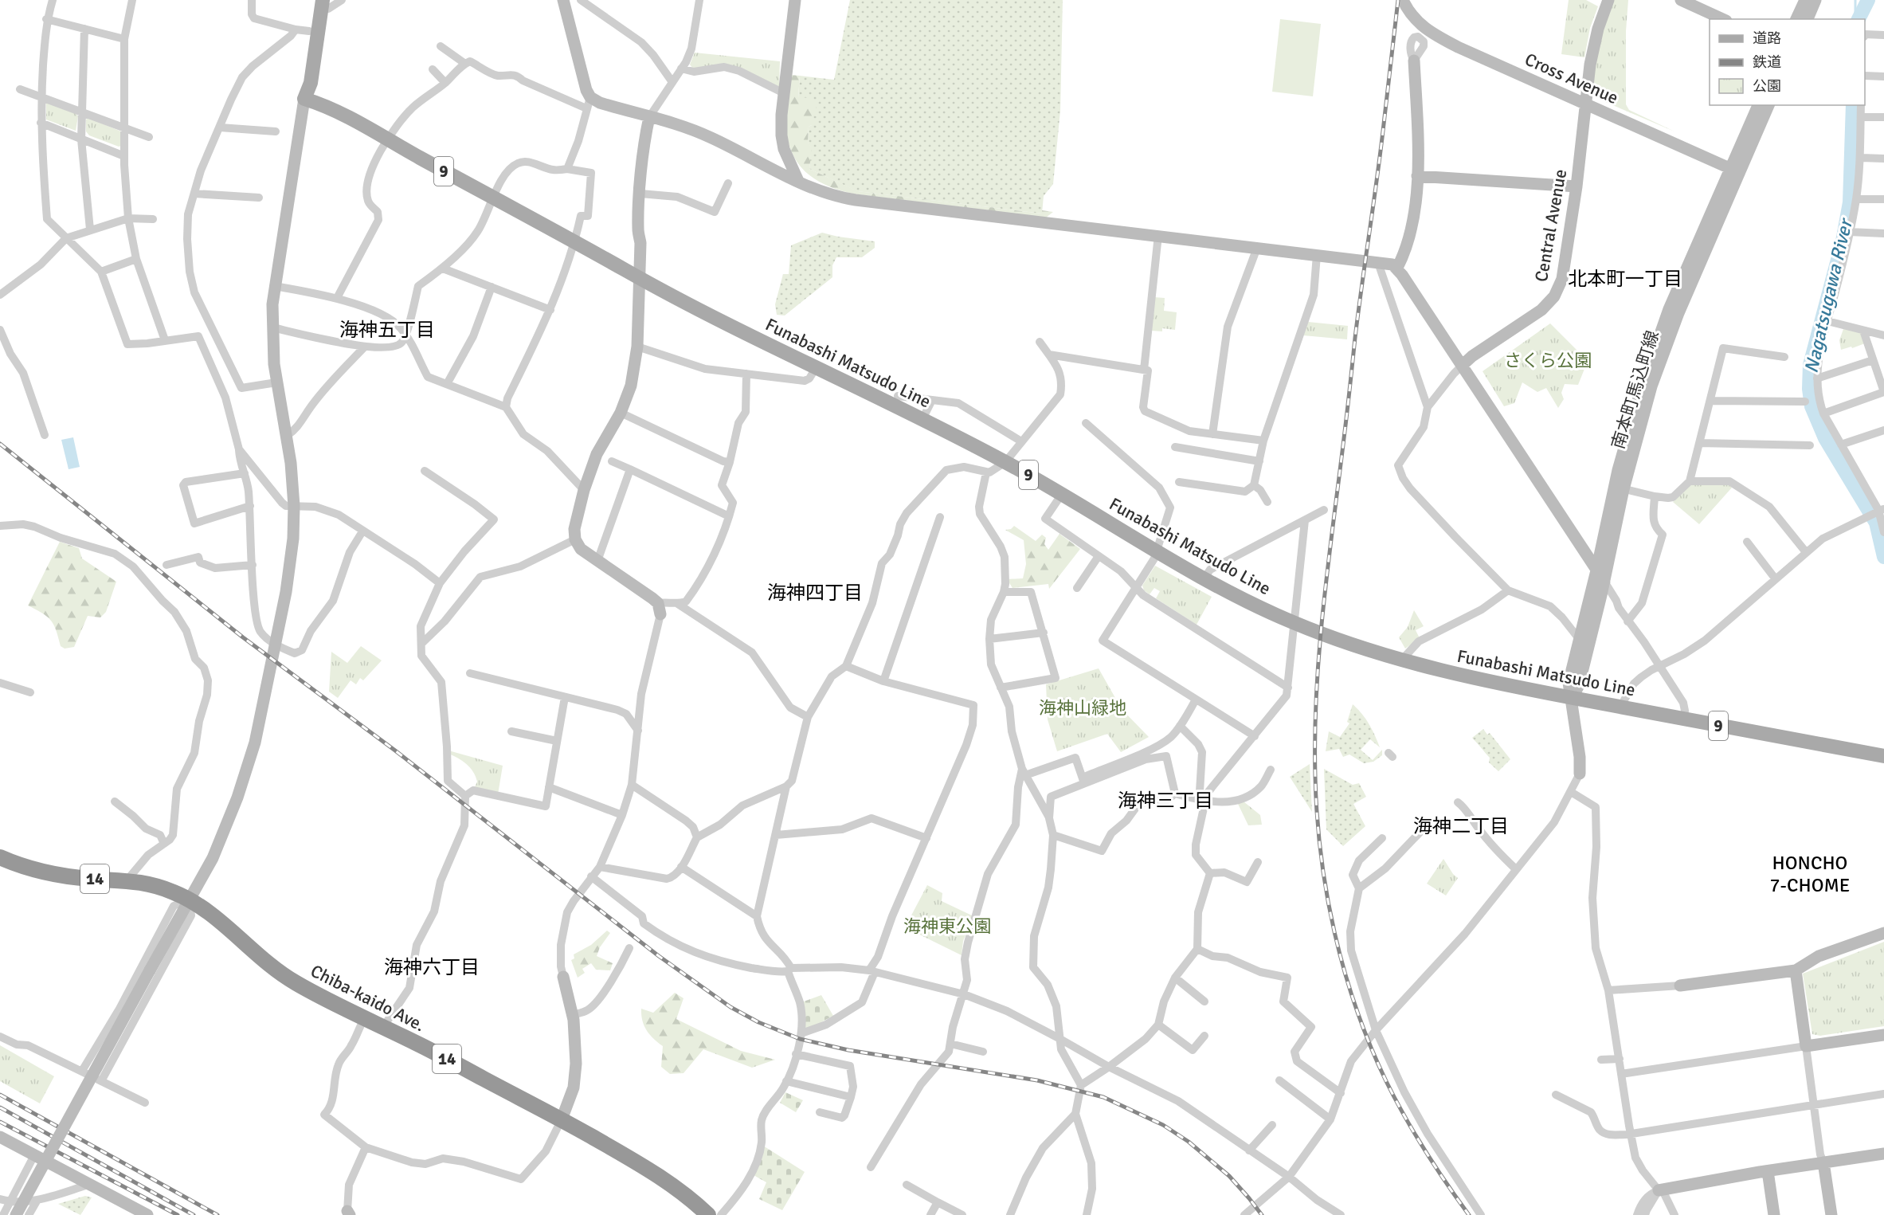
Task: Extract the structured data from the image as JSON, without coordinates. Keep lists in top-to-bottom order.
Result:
{
  "streets": {
    "highway": ["14", "Chiba-kaido Ave."],
    "main road": ["9", "Funabashi Matsudo Line"],
    "street": ["Cross Avenue", "Central Avenue", "南本町馬込町線"]
  },
  "crossings": [
    ["Cross Avenue", "Central Avenue"],
    ["Cross Avenue", "南本町馬込町線"],
    ["9", "Funabashi Matsudo Line"],
    ["Funabashi Matsudo Line", "南本町馬込町線"]
  ],
  "districts": [
    "北本町一丁目",
    "海神五丁目",
    "海神四丁目",
    "海神三丁目",
    "海神二丁目",
    "HONCHO 7-CHOME",
    "海神六丁目"
  ],
  "water": ["Nagatsugawa River"],
  "parks": ["さくら公園", "海神山緑地", "海神東公園"],
  "legend": ["道路", "鉄道", "公園"]
}
